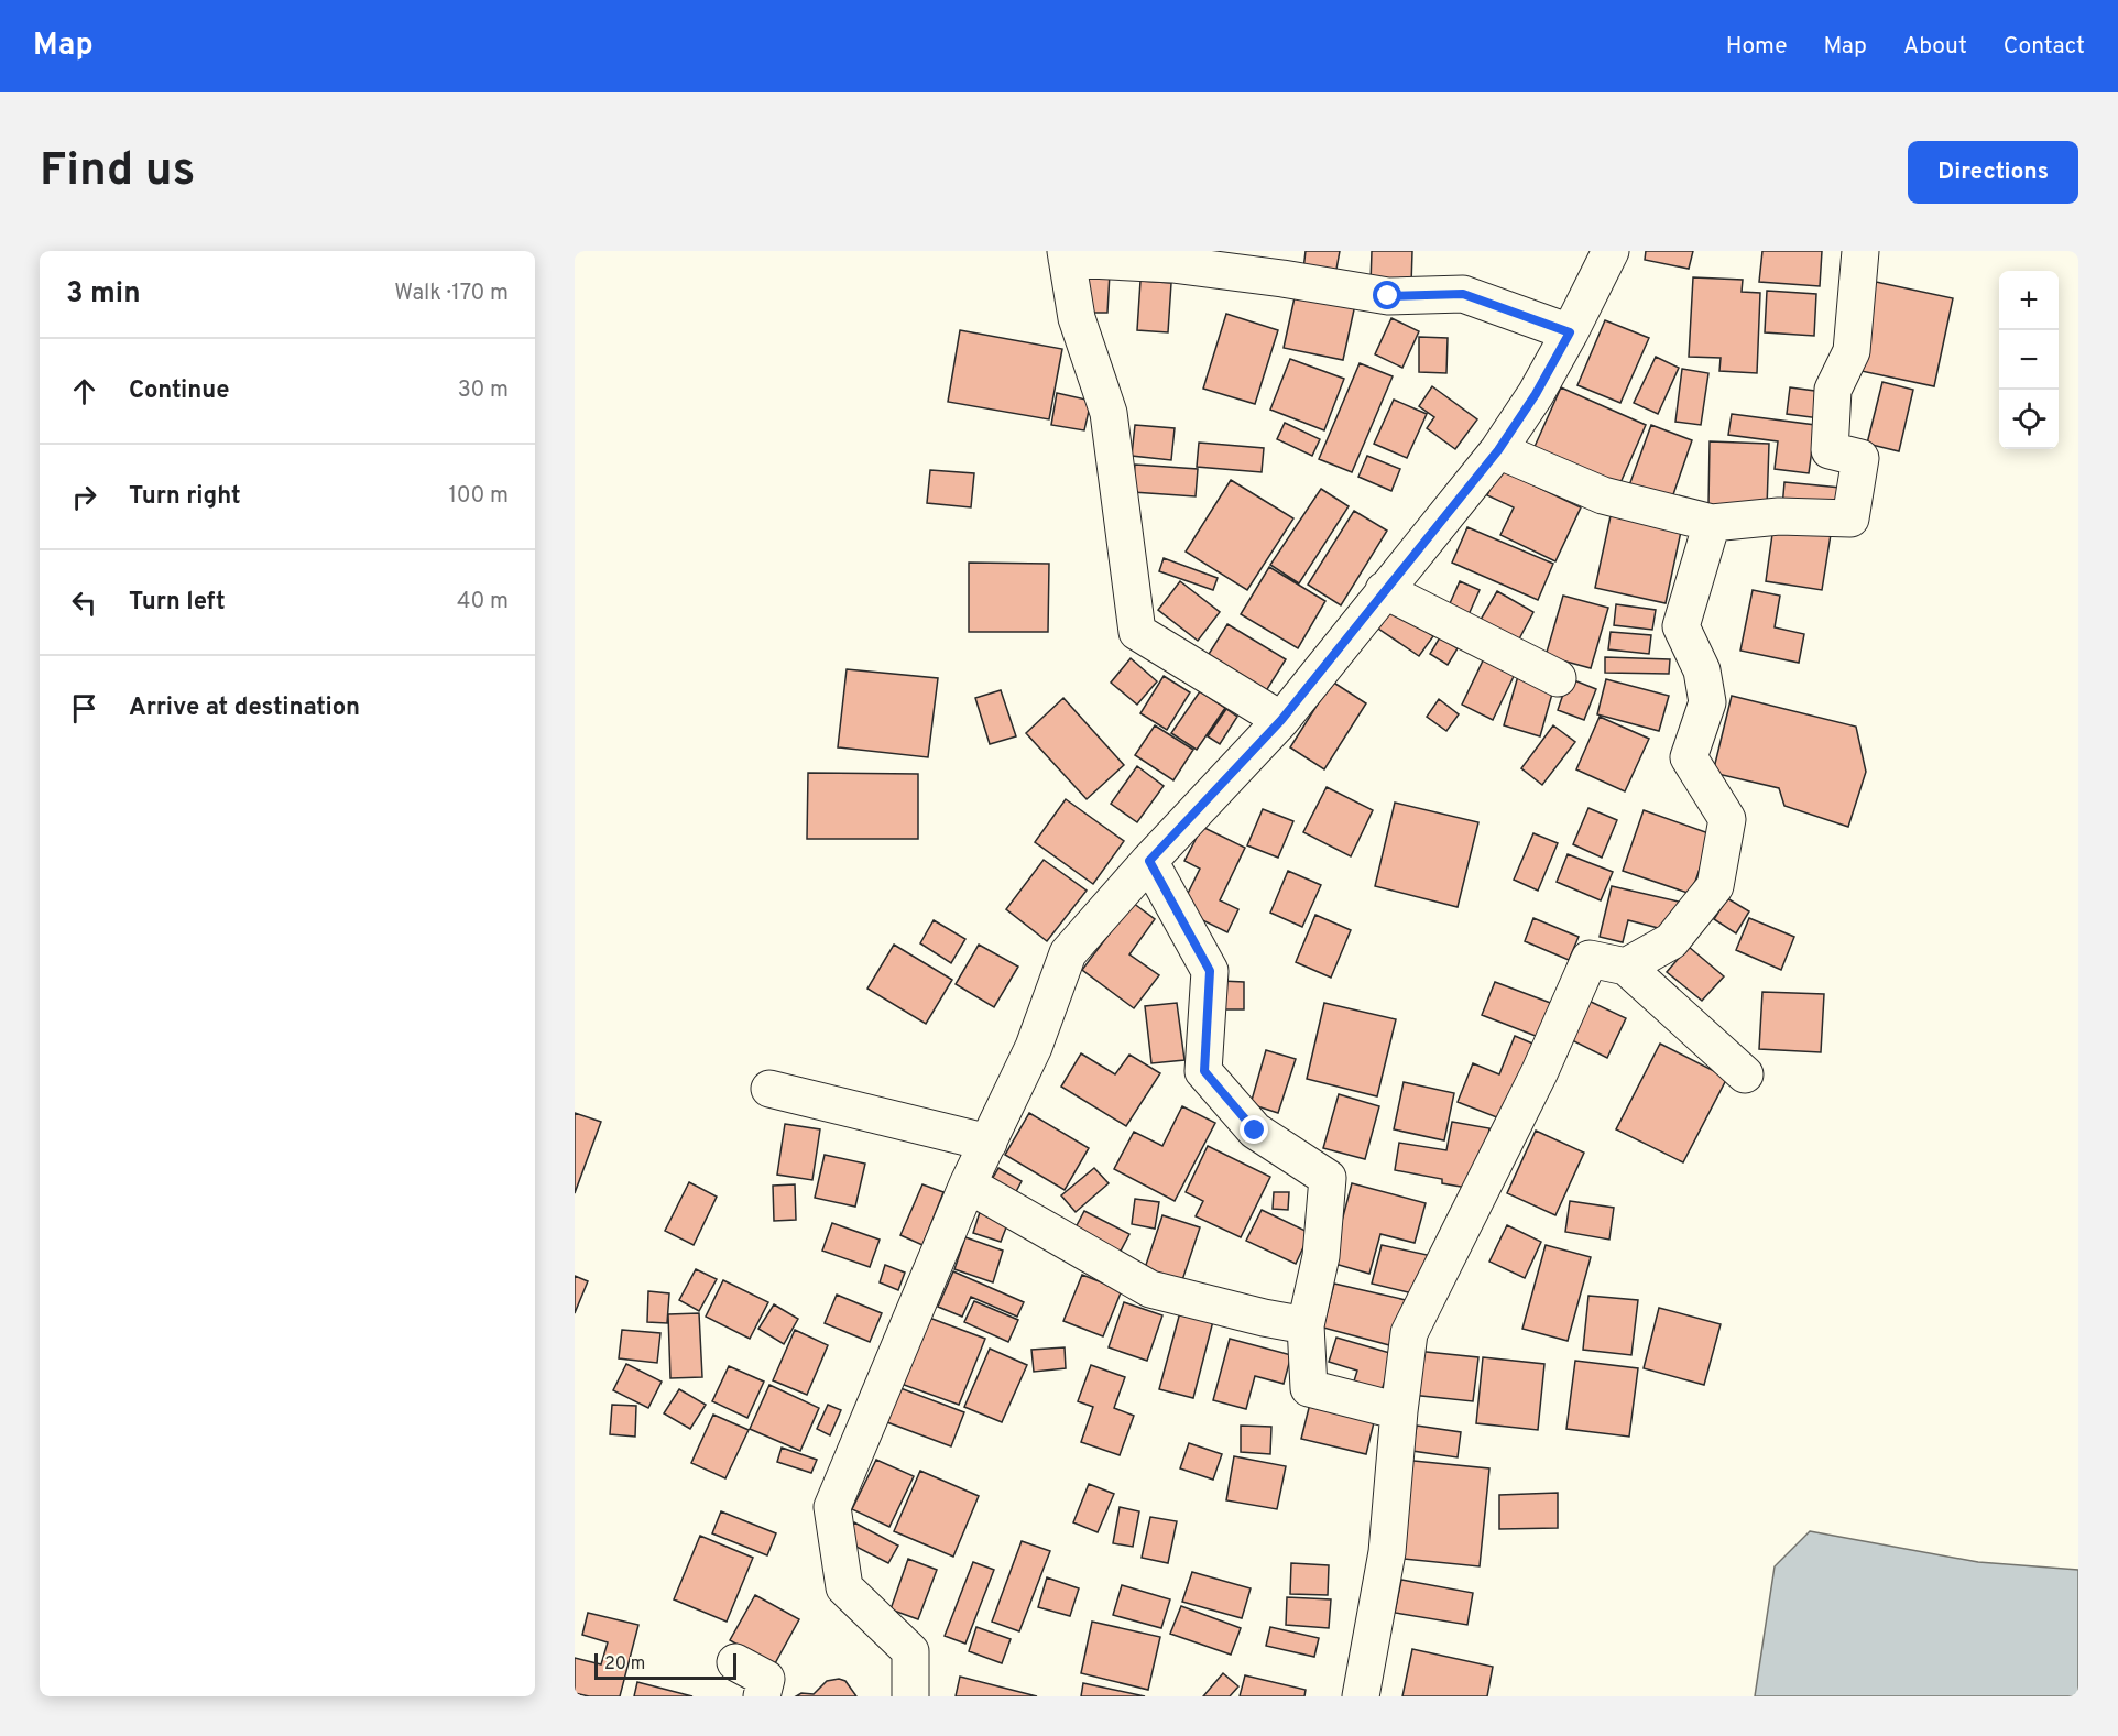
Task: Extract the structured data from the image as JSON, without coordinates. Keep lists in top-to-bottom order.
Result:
{
  "scale_bar": "20 m",
  "page": {
    "header": "Map",
    "nav": [
      "Home",
      "Map",
      "About",
      "Contact"
    ],
    "buttons": "Directions",
    "title": "Find us",
    "heading": ["3 min", "Walk · 170 m"],
    "map_buttons": ["+", "−"],
    "list": [
      ["Continue", "30 m"],
      ["Turn right", "100 m"],
      ["Turn left", "40 m"],
      "Arrive at destination"
    ],
    "scale": "20 m"
  }
}
